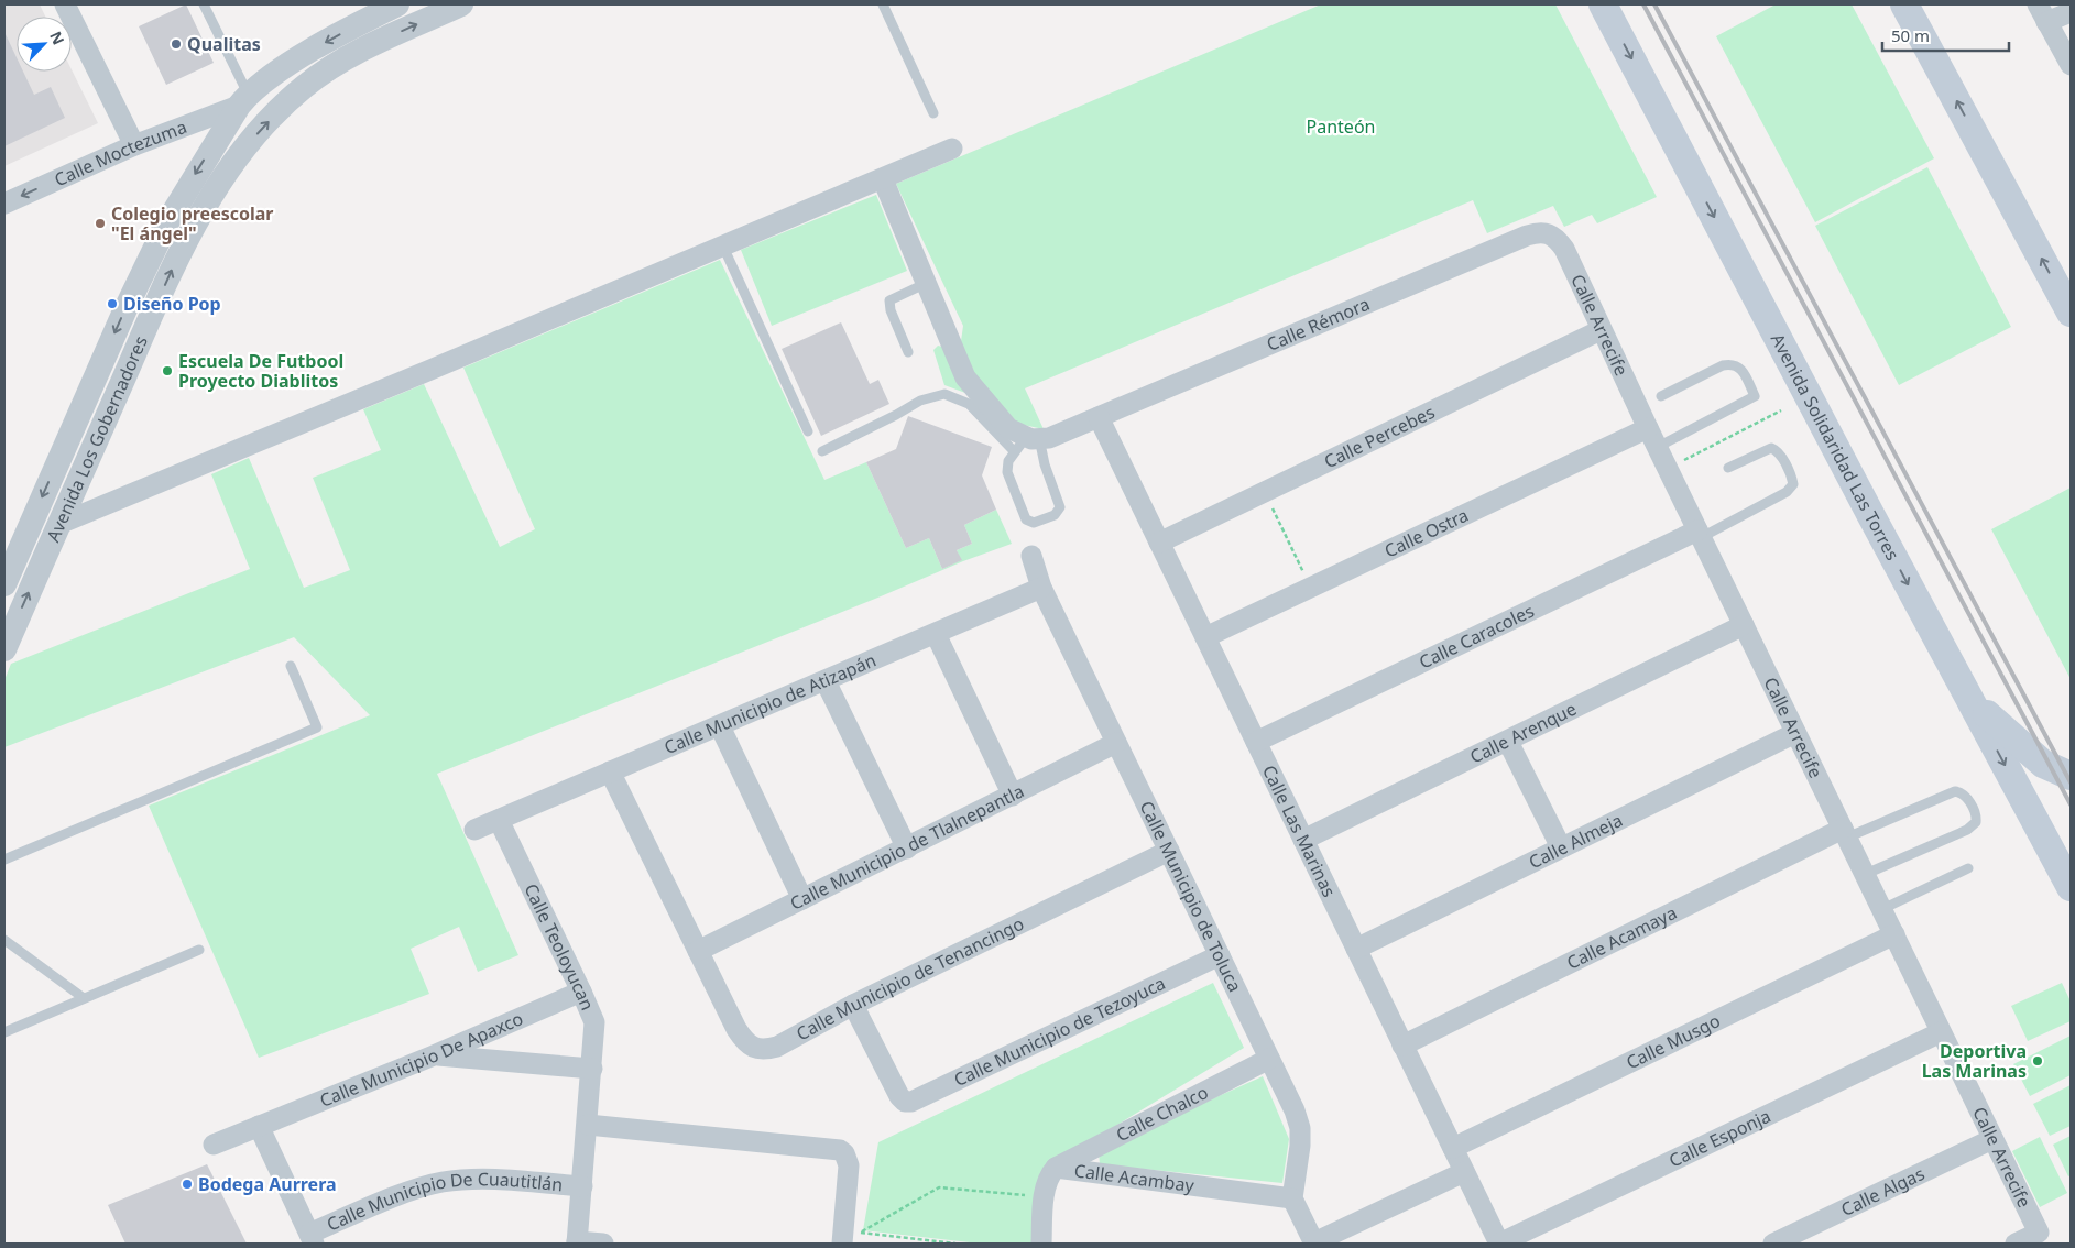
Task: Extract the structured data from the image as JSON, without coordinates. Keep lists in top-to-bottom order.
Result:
{
  "streets": {
    "main road": ["Avenida Solidaridad Las Torres"],
    "street": [
      "Calle Moctezuma",
      "Calle Rémora",
      "Calle Arrecife",
      "Calle Percebes",
      "Avenida Los Gobernadores",
      "Calle Ostra",
      "Calle Caracoles",
      "Calle Municipio de Atizapán",
      "Calle Arenque",
      "Calle Las Marinas",
      "Calle Almeja",
      "Calle Municipio de Tlalnepantla",
      "Calle Municipio de Toluca",
      "Calle Acamaya",
      "Calle Teoloyucan",
      "Calle Municipio de Tenancingo",
      "Calle Municipio de Tezoyuca",
      "Calle Musgo",
      "Calle Municipio De Apaxco",
      "Calle Chalco",
      "Calle Esponja",
      "Calle Acambay",
      "Calle Algas",
      "Calle Municipio De Cuautitlán"
    ]
  },
  "crossings": [
    ["Calle Moctezuma", "Avenida Los Gobernadores"],
    ["Calle Rémora", "Calle Arrecife"],
    ["Calle Rémora", "Calle Las Marinas"],
    ["Calle Arrecife", "Calle Percebes"],
    ["Calle Arrecife", "Calle Ostra"],
    ["Calle Arrecife", "Calle Caracoles"],
    ["Calle Arrecife", "Calle Arenque"],
    ["Calle Arrecife", "Calle Almeja"],
    ["Calle Arrecife", "Calle Acamaya"],
    ["Calle Arrecife", "Calle Musgo"],
    ["Calle Arrecife", "Calle Esponja"],
    ["Calle Arrecife", "Calle Algas"],
    ["Calle Percebes", "Calle Las Marinas"],
    ["Calle Ostra", "Calle Las Marinas"],
    ["Calle Caracoles", "Calle Las Marinas"],
    ["Calle Municipio de Atizapán", "Calle Municipio de Toluca"],
    ["Calle Municipio de Atizapán", "Calle Teoloyucan"],
    ["Calle Arenque", "Calle Las Marinas"],
    ["Calle Las Marinas", "Calle Almeja"],
    ["Calle Las Marinas", "Calle Acamaya"],
    ["Calle Las Marinas", "Calle Musgo"],
    ["Calle Las Marinas", "Calle Esponja"],
    ["Calle Municipio de Tlalnepantla", "Calle Municipio de Toluca"],
    ["Calle Municipio de Tlalnepantla", "Calle Municipio de Tenancingo"],
    ["Calle Municipio de Toluca", "Calle Municipio de Tenancingo"],
    ["Calle Municipio de Toluca", "Calle Municipio de Tezoyuca"],
    ["Calle Municipio de Toluca", "Calle Chalco"],
    ["Calle Municipio de Toluca", "Calle Acambay"],
    ["Calle Teoloyucan", "Calle Municipio De Apaxco"],
    ["Calle Teoloyucan", "Calle Municipio De Cuautitlán"],
    ["Calle Municipio de Tenancingo", "Calle Municipio de Tezoyuca"],
    ["Calle Chalco", "Calle Acambay"]
  ],
  "one_way": ["Calle Moctezuma", "Avenida Solidaridad Las Torres"],
  "parks": ["Panteón"],
  "places": [
    "Qualitas",
    "Colegio preescolar \"El ángel\"",
    "Diseño Pop",
    "Escuela De Futbool Proyecto Diablitos",
    "Deportiva Las Marinas",
    "Bodega Aurrera"
  ],
  "scale_bar": "50 m",
  "north": "top right"
}
